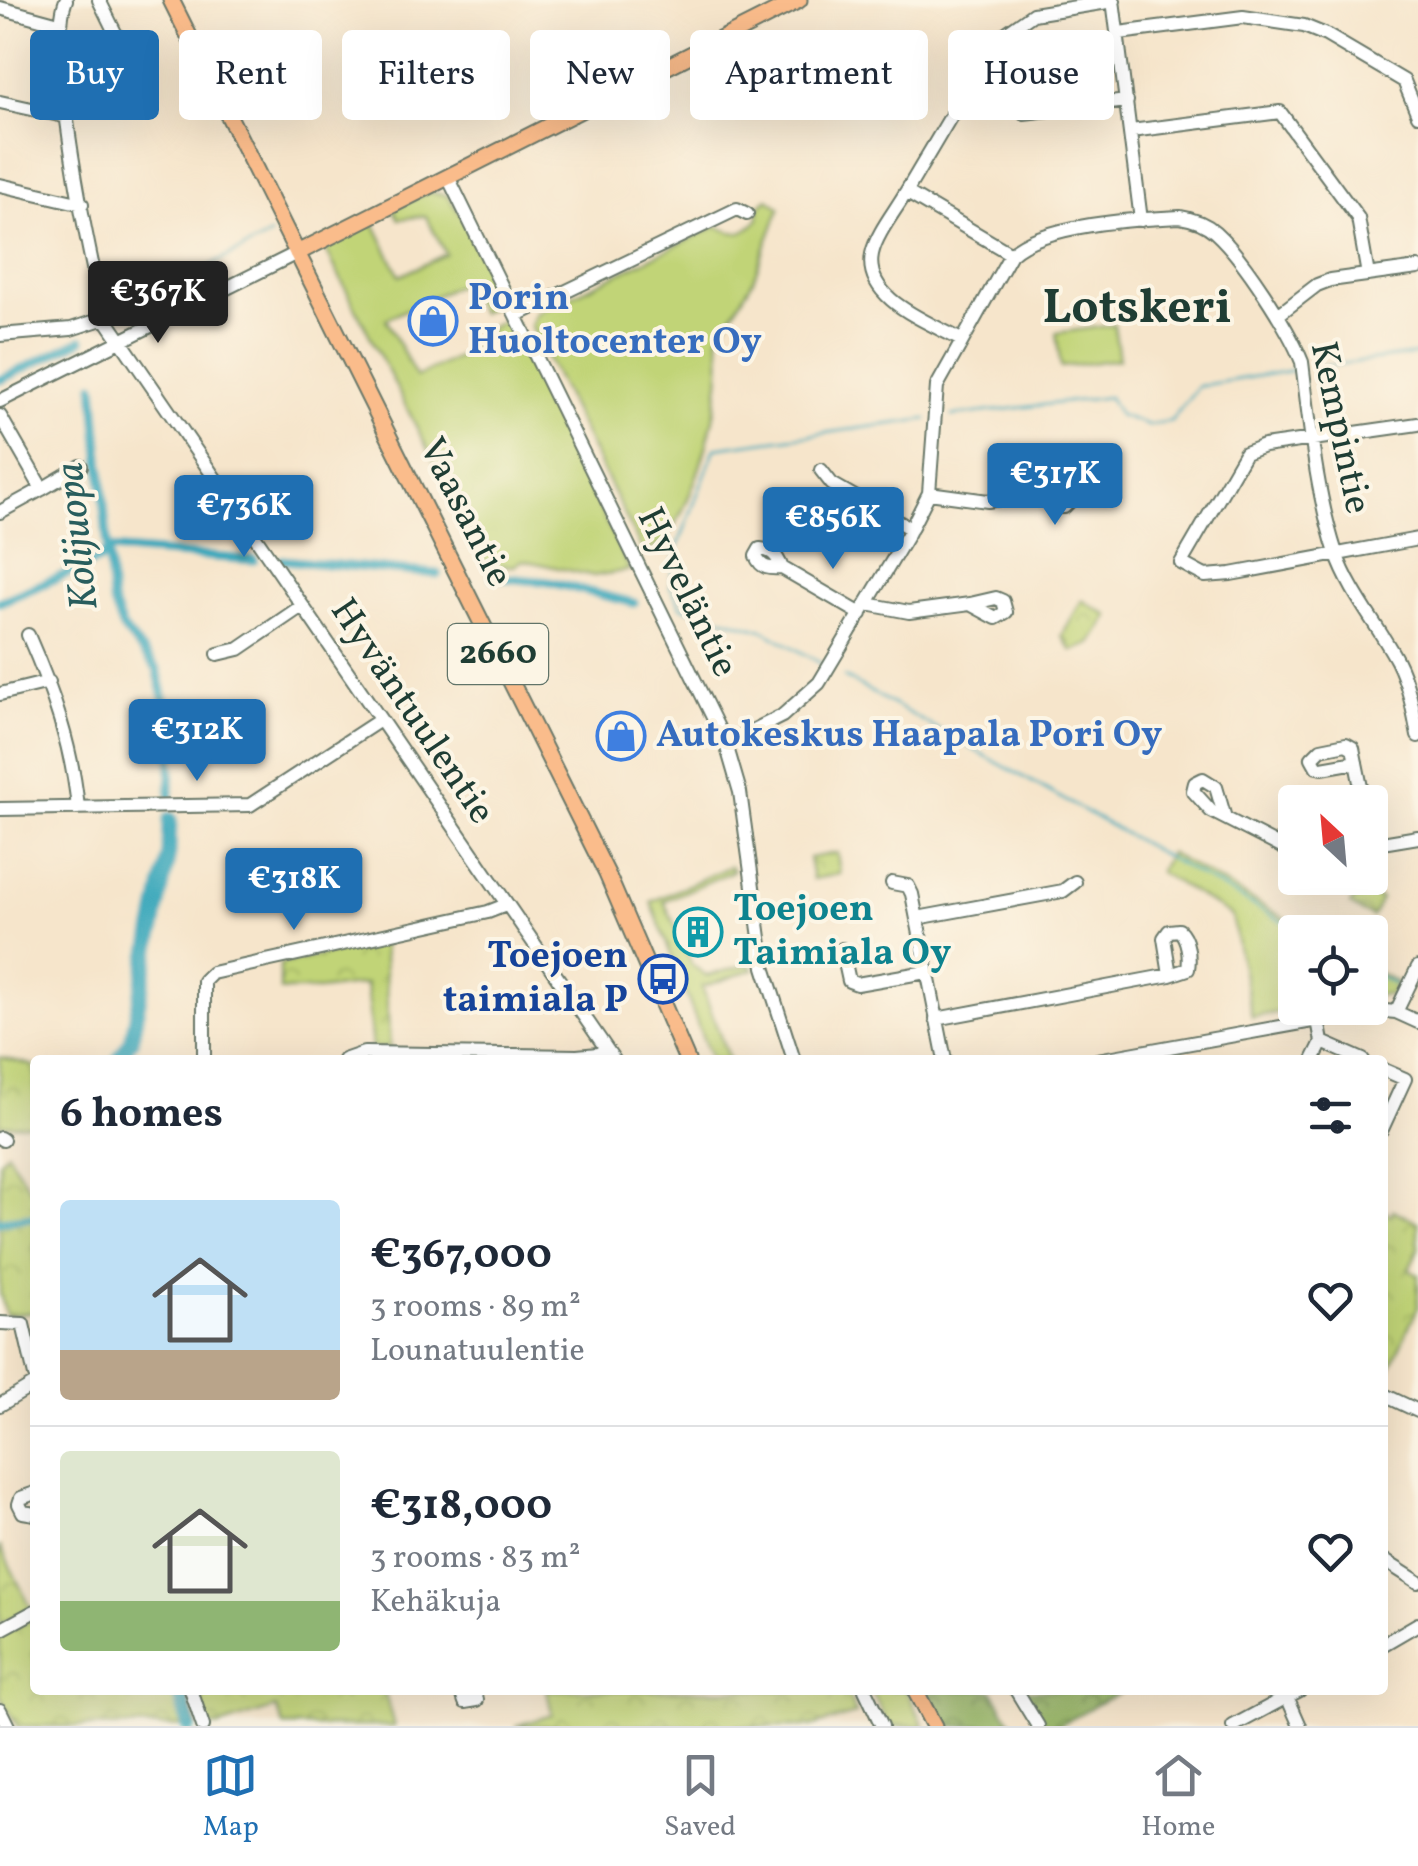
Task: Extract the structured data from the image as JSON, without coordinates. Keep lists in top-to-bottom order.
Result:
{
  "streets": {
    "main road": ["Vaasantie", "2660"],
    "street": ["Kempintie", "Hyveläntie", "Hyväntuulentie"]
  },
  "districts": ["Lotskeri"],
  "water": ["Kolijuopa"],
  "places": {
    "shop": ["Porin Huoltocenter Oy", "Autokeskus Haapala Pori Oy"],
    "building": ["Toejoen Taimiala Oy"],
    "bus stop": ["Toejoen taimiala P"]
  },
  "north": "top left",
  "page": {
    "chip": [
      "Buy",
      "Rent",
      "Filters",
      "New",
      "Apartment",
      "House"
    ],
    "price": [
      "€367K",
      "€317K",
      "€736K",
      "€856K",
      "€312K",
      "€318K"
    ],
    "heading": "6 homes",
    "list": [
      {
        "name": "€367,000",
        "note": "3 rooms · 89 m² · Lounatuulentie"
      },
      {
        "name": "€318,000",
        "note": "3 rooms · 83 m² · Kehäkuja"
      }
    ],
    "tabs": ["Map", "Saved", "Home"]
  }
}
